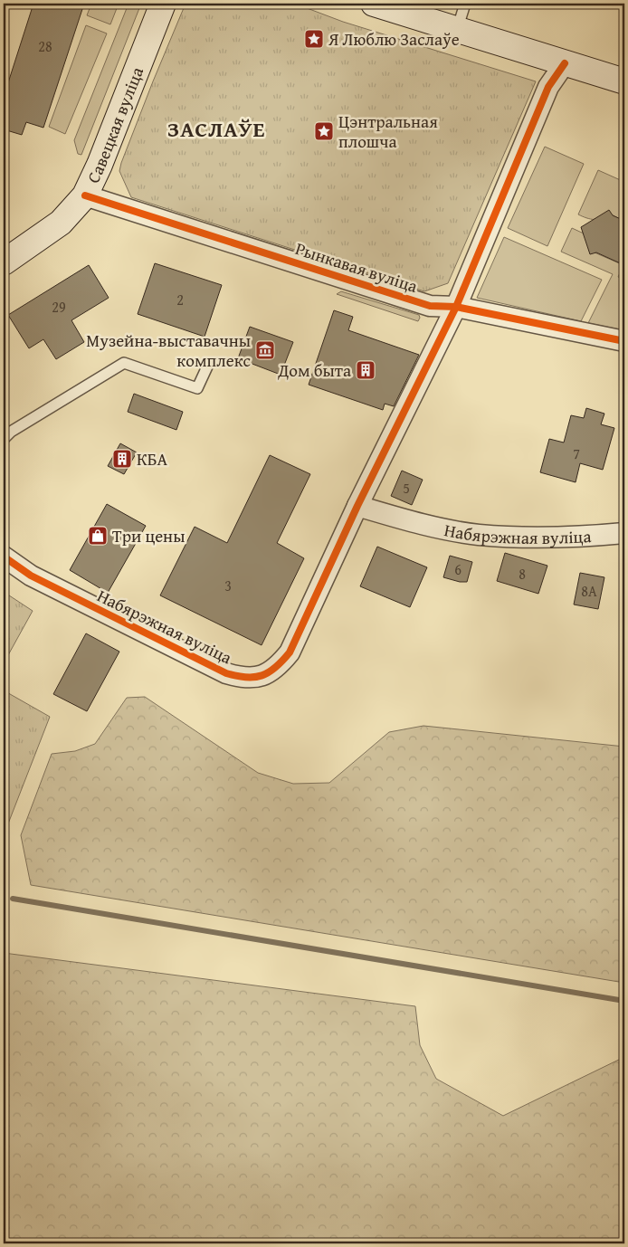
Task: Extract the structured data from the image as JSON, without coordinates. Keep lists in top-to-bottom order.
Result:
{
  "streets": {
    "main road": ["Савецкая вуліца"],
    "street": ["Рынкавая вуліца", "Набярэжная вуліца"]
  },
  "crossings": [
    ["Савецкая вуліца", "Рынкавая вуліца"]
  ],
  "districts": ["ЗАСЛАЎЕ"],
  "places": {
    "place": ["Я Люблю Заслаўе", "Цэнтральная плошча"],
    "museum": ["Музейна-выставачны комплекс"],
    "building": ["Дом быта", "КБА"],
    "shop": ["Три цены"]
  },
  "house_numbers": [
    "28",
    "2",
    "29",
    "7",
    "5",
    "6",
    "8",
    "3",
    "8А"
  ]
}
